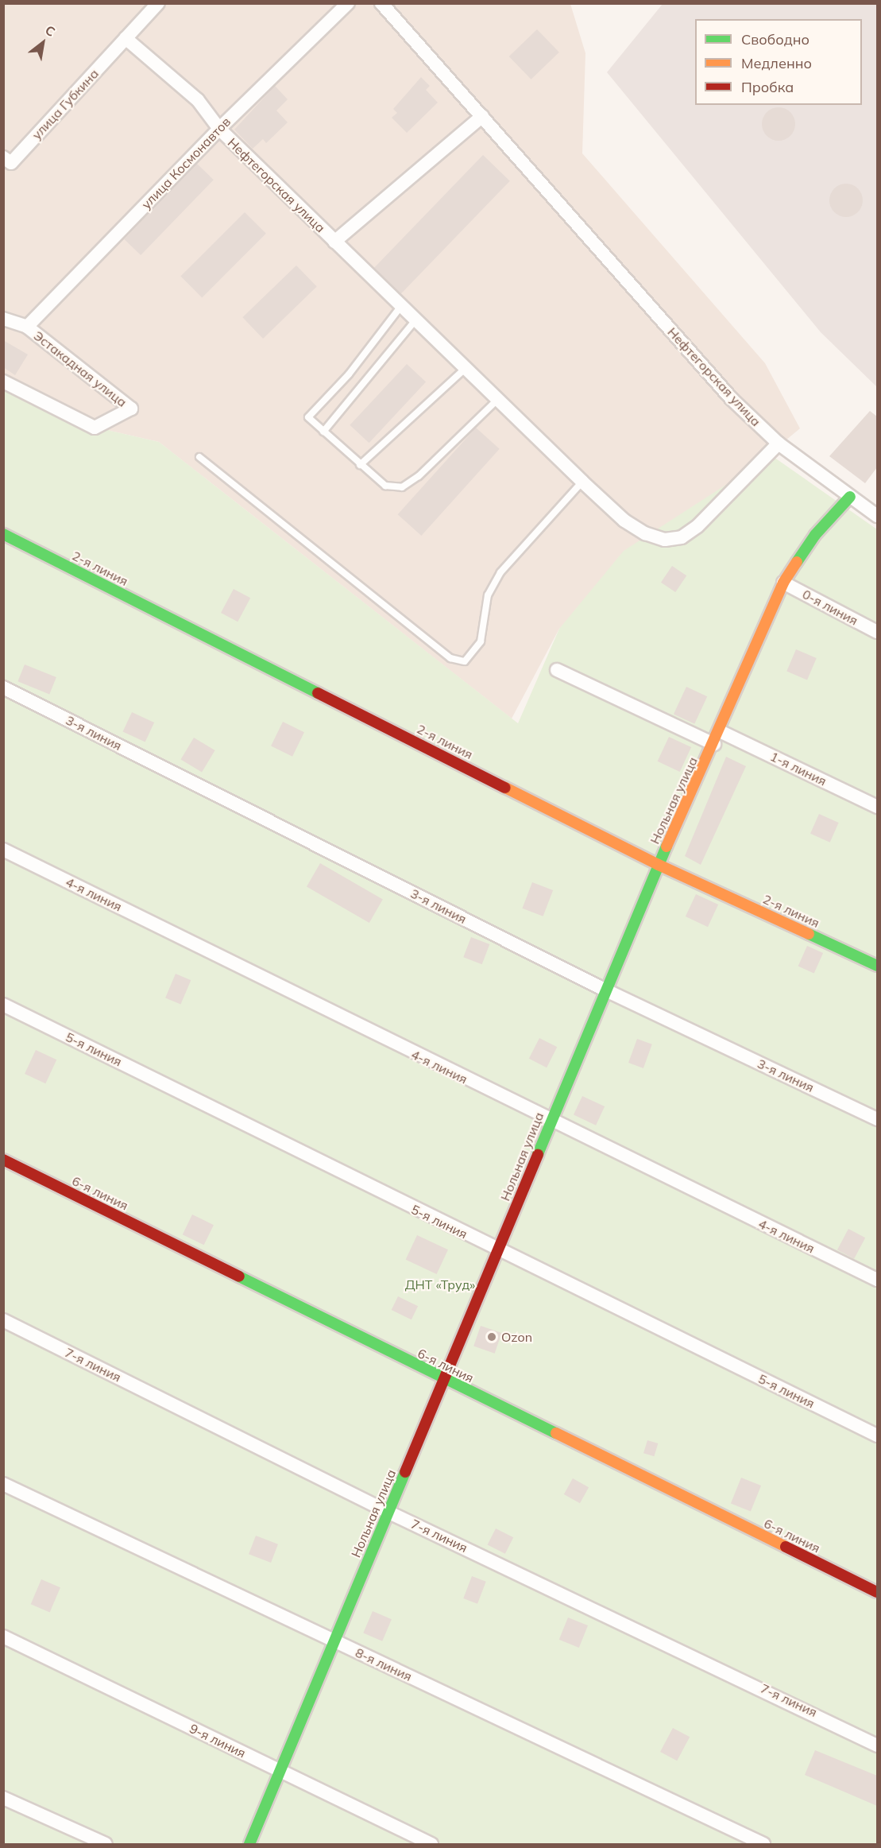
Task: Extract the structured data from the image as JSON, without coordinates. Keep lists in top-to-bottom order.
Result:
{
  "streets": {
    "street": [
      "улица Губкина",
      "улица Космонавтов",
      "Нефтегорская улица",
      "Эстакадная улица",
      "2-я линия",
      "0-я линия",
      "3-я линия",
      "1-я линия",
      "Нольная улица",
      "4-я линия",
      "5-я линия",
      "6-я линия",
      "7-я линия",
      "8-я линия",
      "9-я линия"
    ]
  },
  "crossings": [
    ["улица Космонавтов", "Нефтегорская улица"],
    ["улица Космонавтов", "Эстакадная улица"],
    ["2-я линия", "Нольная улица"],
    ["0-я линия", "Нольная улица"],
    ["3-я линия", "Нольная улица"],
    ["1-я линия", "Нольная улица"],
    ["Нольная улица", "4-я линия"],
    ["Нольная улица", "5-я линия"],
    ["Нольная улица", "6-я линия"],
    ["Нольная улица", "7-я линия"],
    ["Нольная улица", "8-я линия"],
    ["Нольная улица", "9-я линия"]
  ],
  "parks": ["ДНТ «Труд»"],
  "places": ["Ozon"],
  "legend": ["Свободно", "Медленно", "Пробка"],
  "north": "top right"
}
